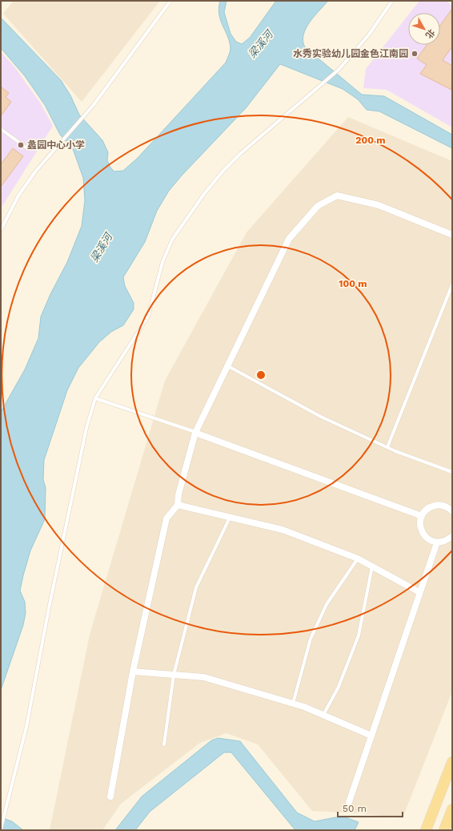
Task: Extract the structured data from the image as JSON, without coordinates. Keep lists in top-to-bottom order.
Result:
{
  "water": ["梁溪河"],
  "places": ["水秀实验幼儿园金色江南园", "蠡园中心小学"],
  "scale_bar": "50 m",
  "north": "bottom right",
  "rings": ["200 m", "100 m"]
}
